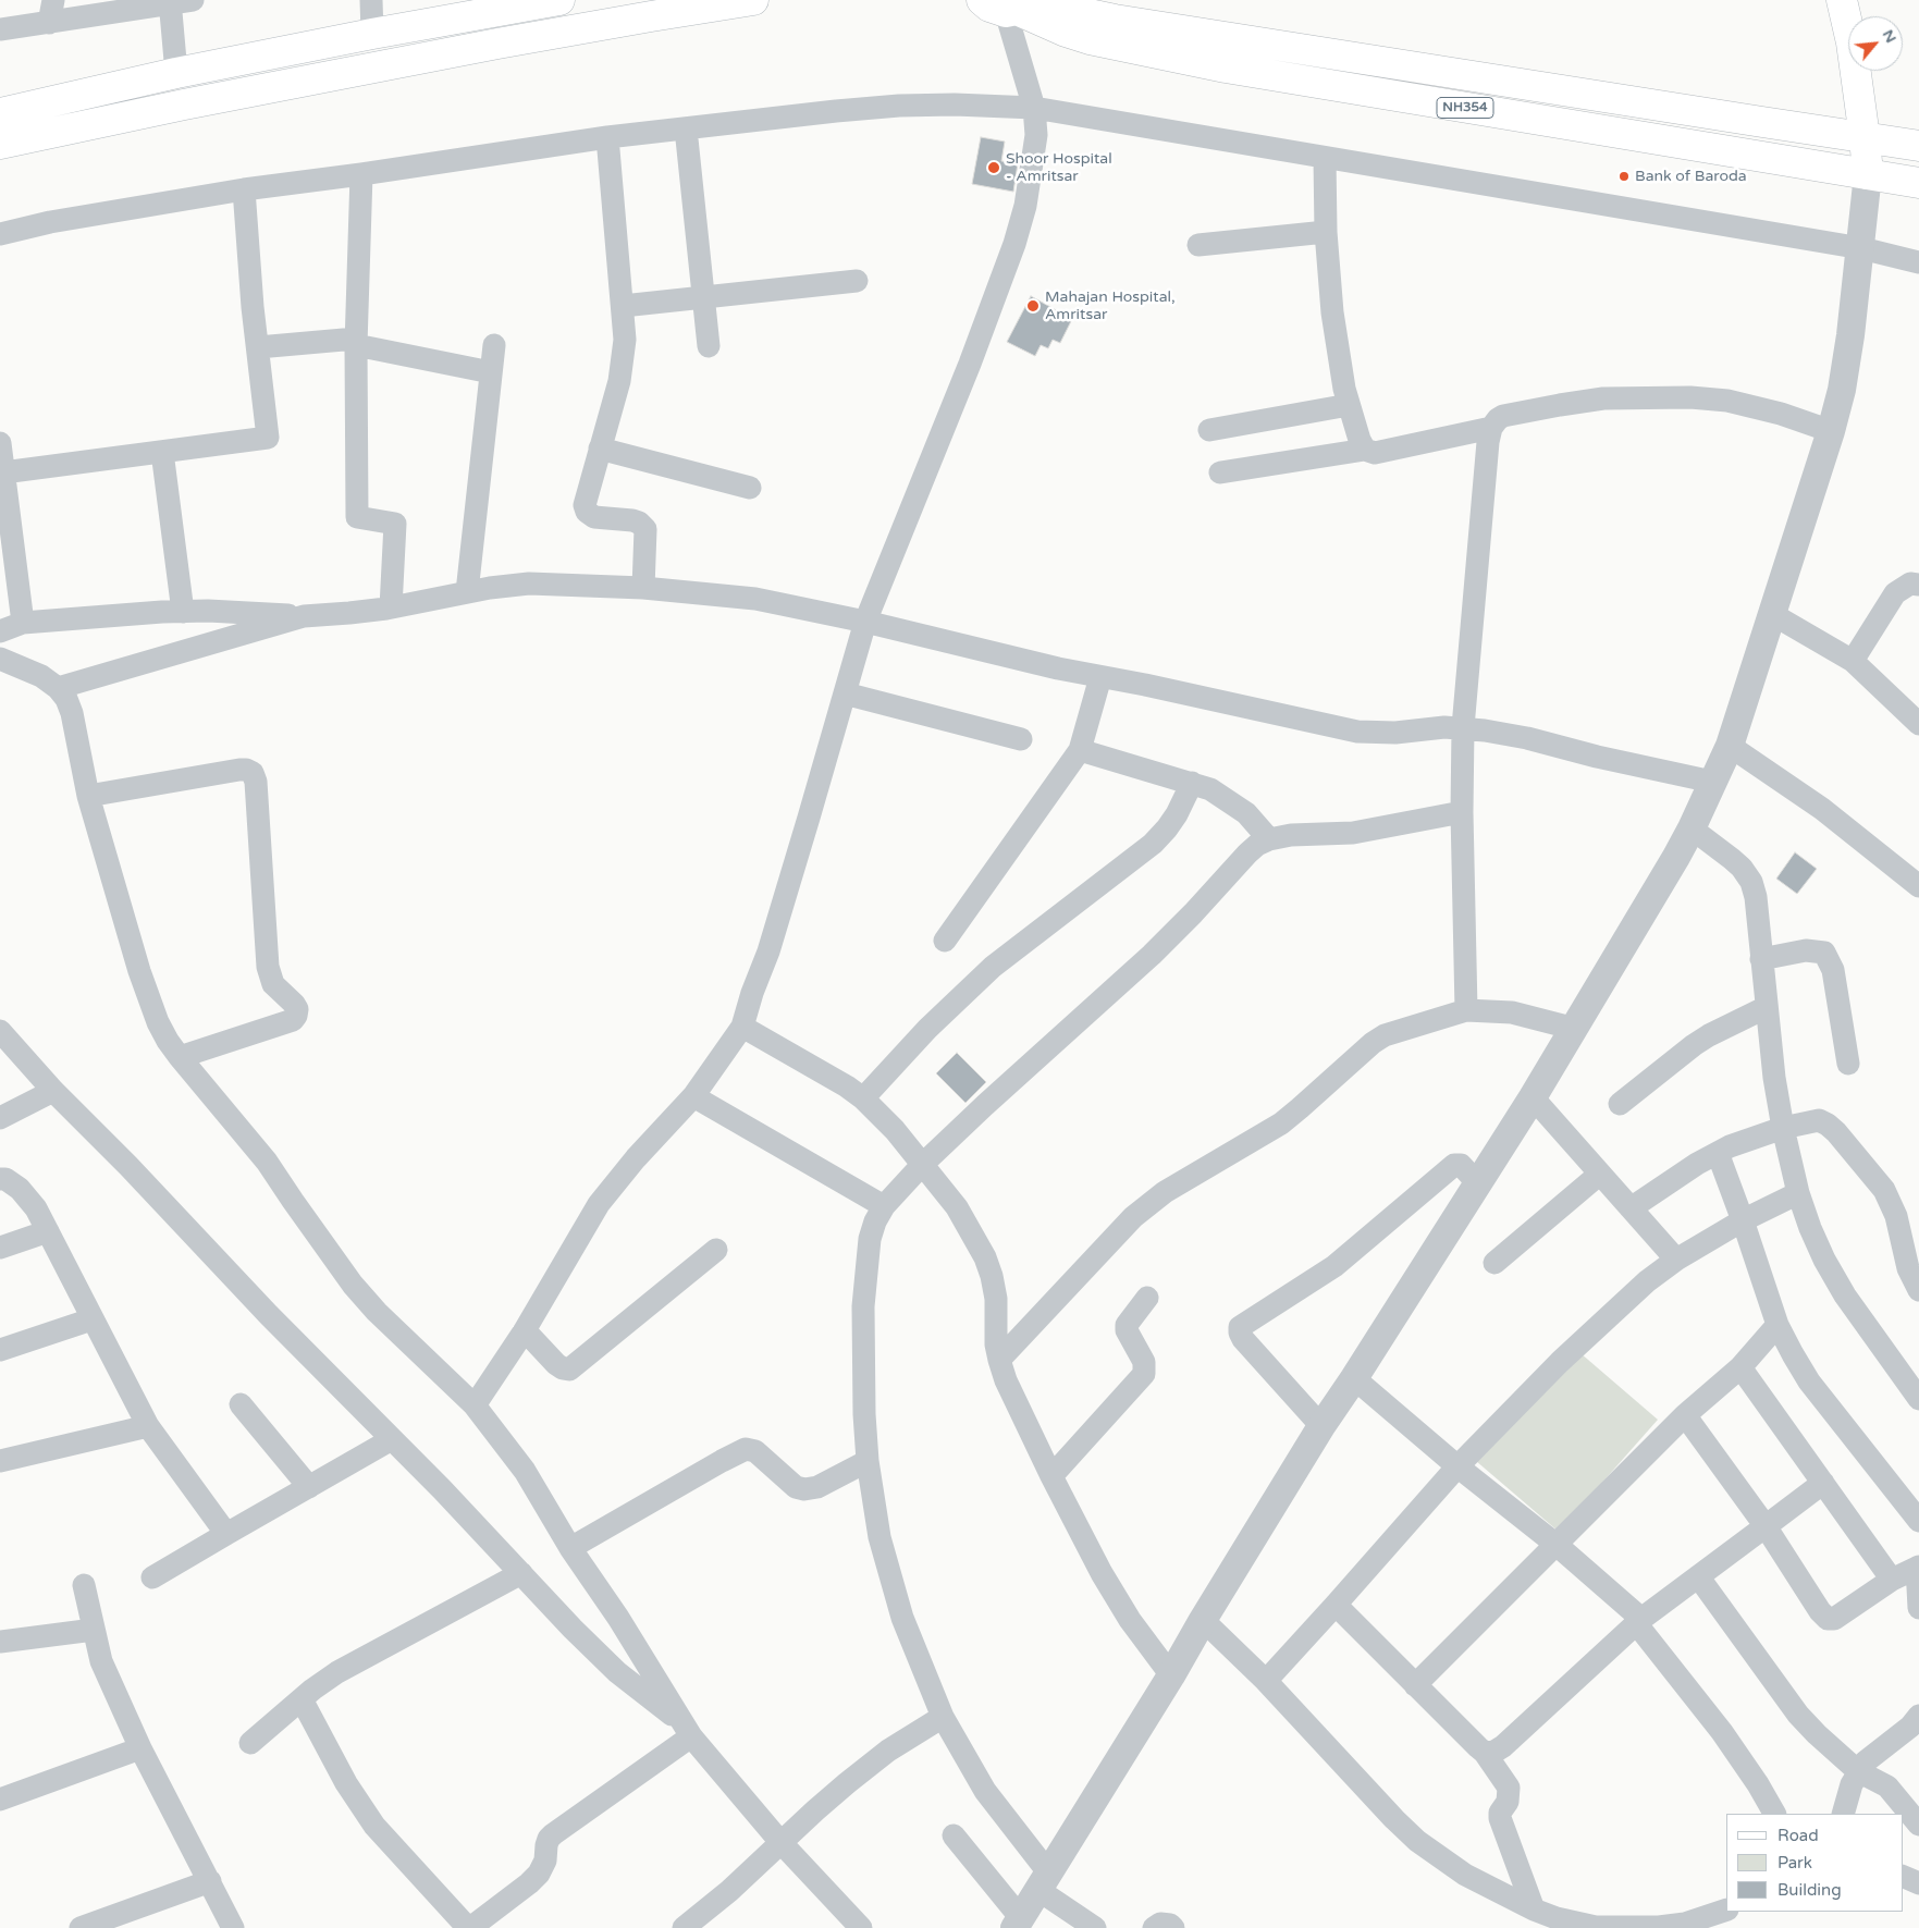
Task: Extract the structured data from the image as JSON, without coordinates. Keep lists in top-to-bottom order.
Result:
{
  "streets": {
    "main road": ["NH354"]
  },
  "places": ["Shoor Hospital - Amritsar", "Bank of Baroda", "Mahajan Hospital, Amritsar"],
  "legend": ["Road", "Park", "Building"],
  "north": "top right"
}
